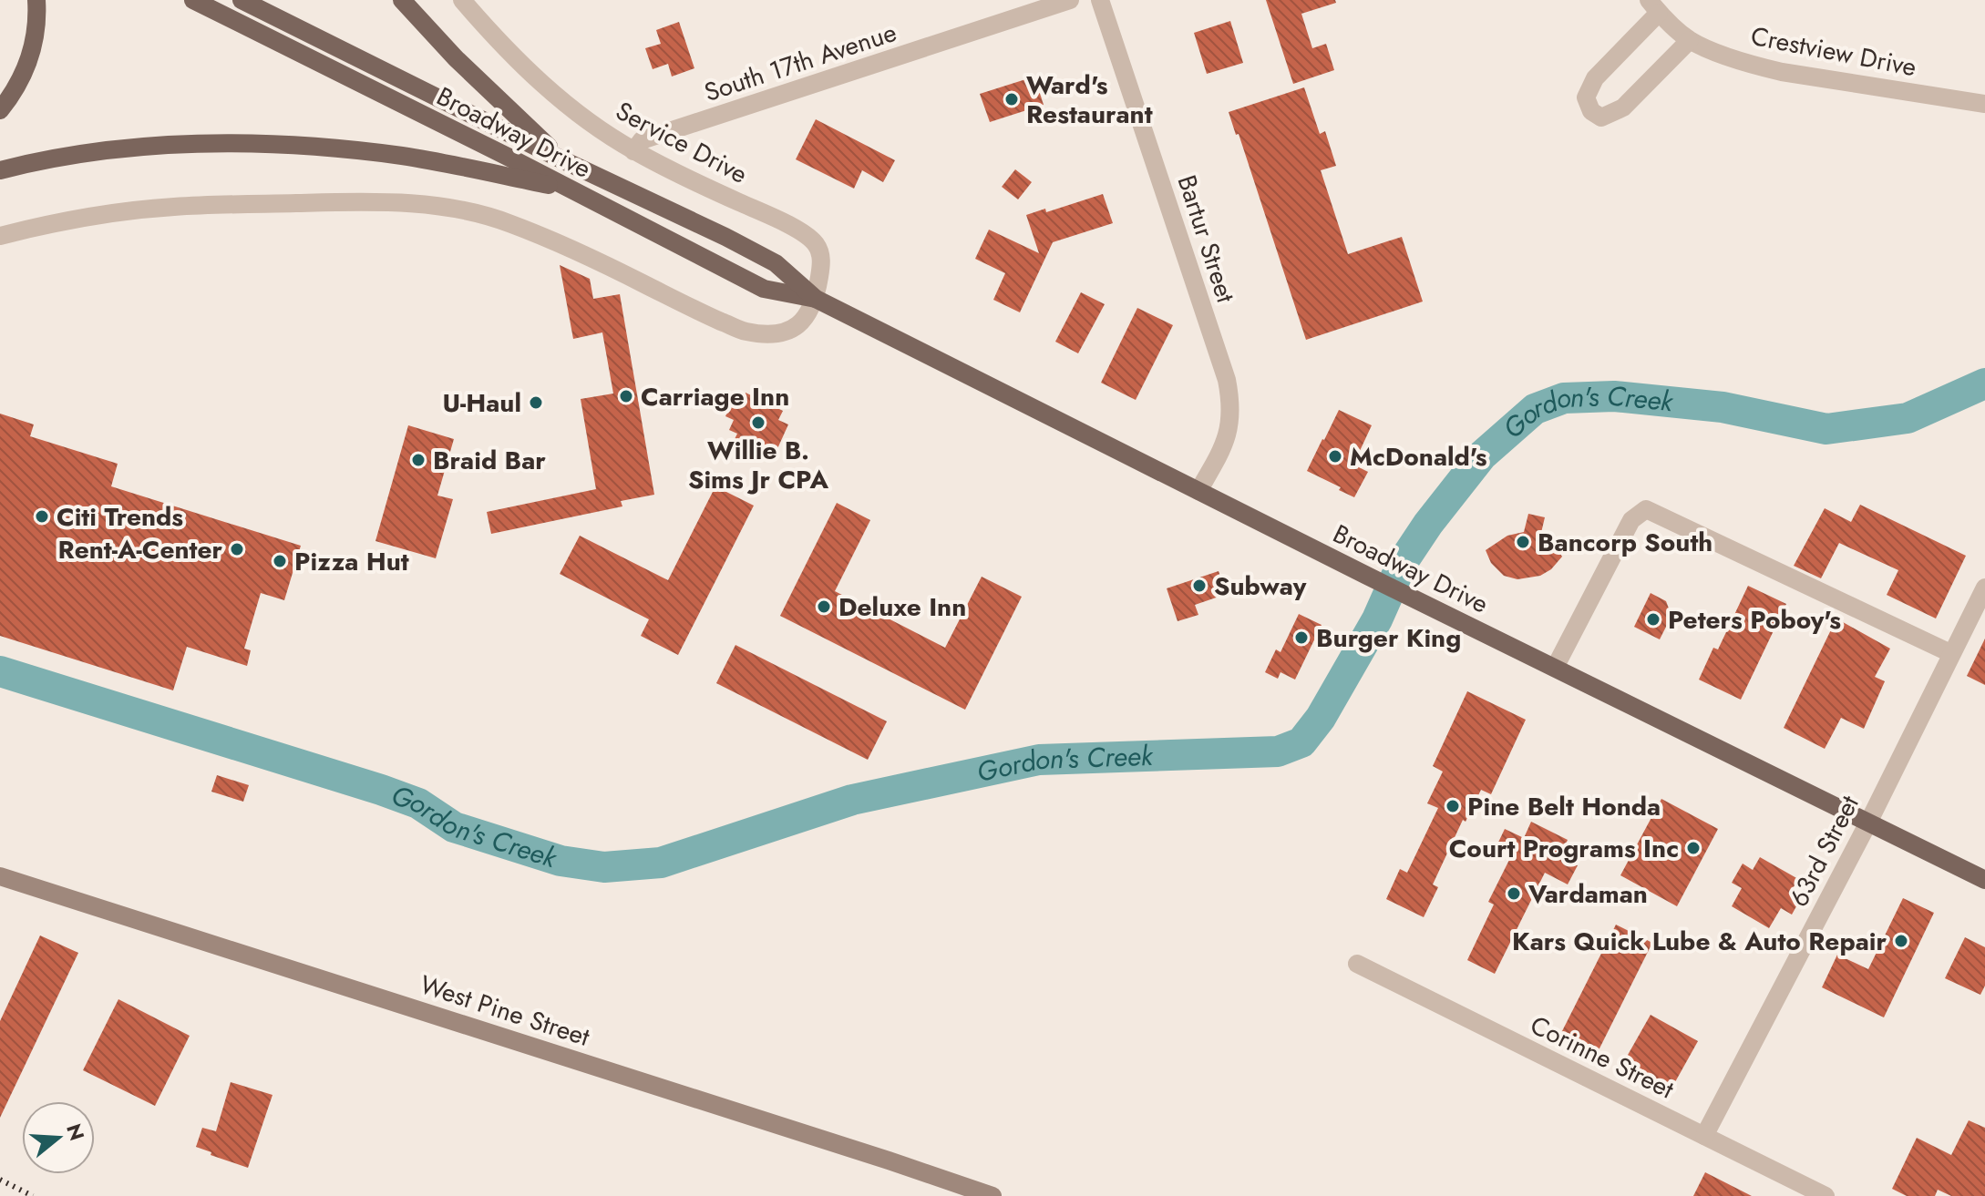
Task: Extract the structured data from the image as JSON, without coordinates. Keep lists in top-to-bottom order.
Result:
{
  "streets": {
    "main road": ["Broadway Drive"],
    "street": [
      "Crestview Drive",
      "South 17th Avenue",
      "Service Drive",
      "Bartur Street",
      "63rd Street",
      "West Pine Street",
      "Corinne Street"
    ]
  },
  "crossings": [
    ["South 17th Avenue", "Service Drive"],
    ["Broadway Drive", "Service Drive"],
    ["Broadway Drive", "Bartur Street"],
    ["Broadway Drive", "63rd Street"],
    ["63rd Street", "Corinne Street"]
  ],
  "water": ["Gordon's Creek"],
  "places": [
    "Ward's Restaurant",
    "Carriage Inn",
    "U-Haul",
    "Willie B. Sims Jr CPA",
    "McDonald's",
    "Braid Bar",
    "Citi Trends",
    "Bancorp South",
    "Rent-A-Center",
    "Pizza Hut",
    "Subway",
    "Deluxe Inn",
    "Peters Poboy's",
    "Burger King",
    "Pine Belt Honda",
    "Court Programs Inc",
    "Vardaman",
    "Kars Quick Lube & Auto Repair"
  ],
  "north": "right"
}
